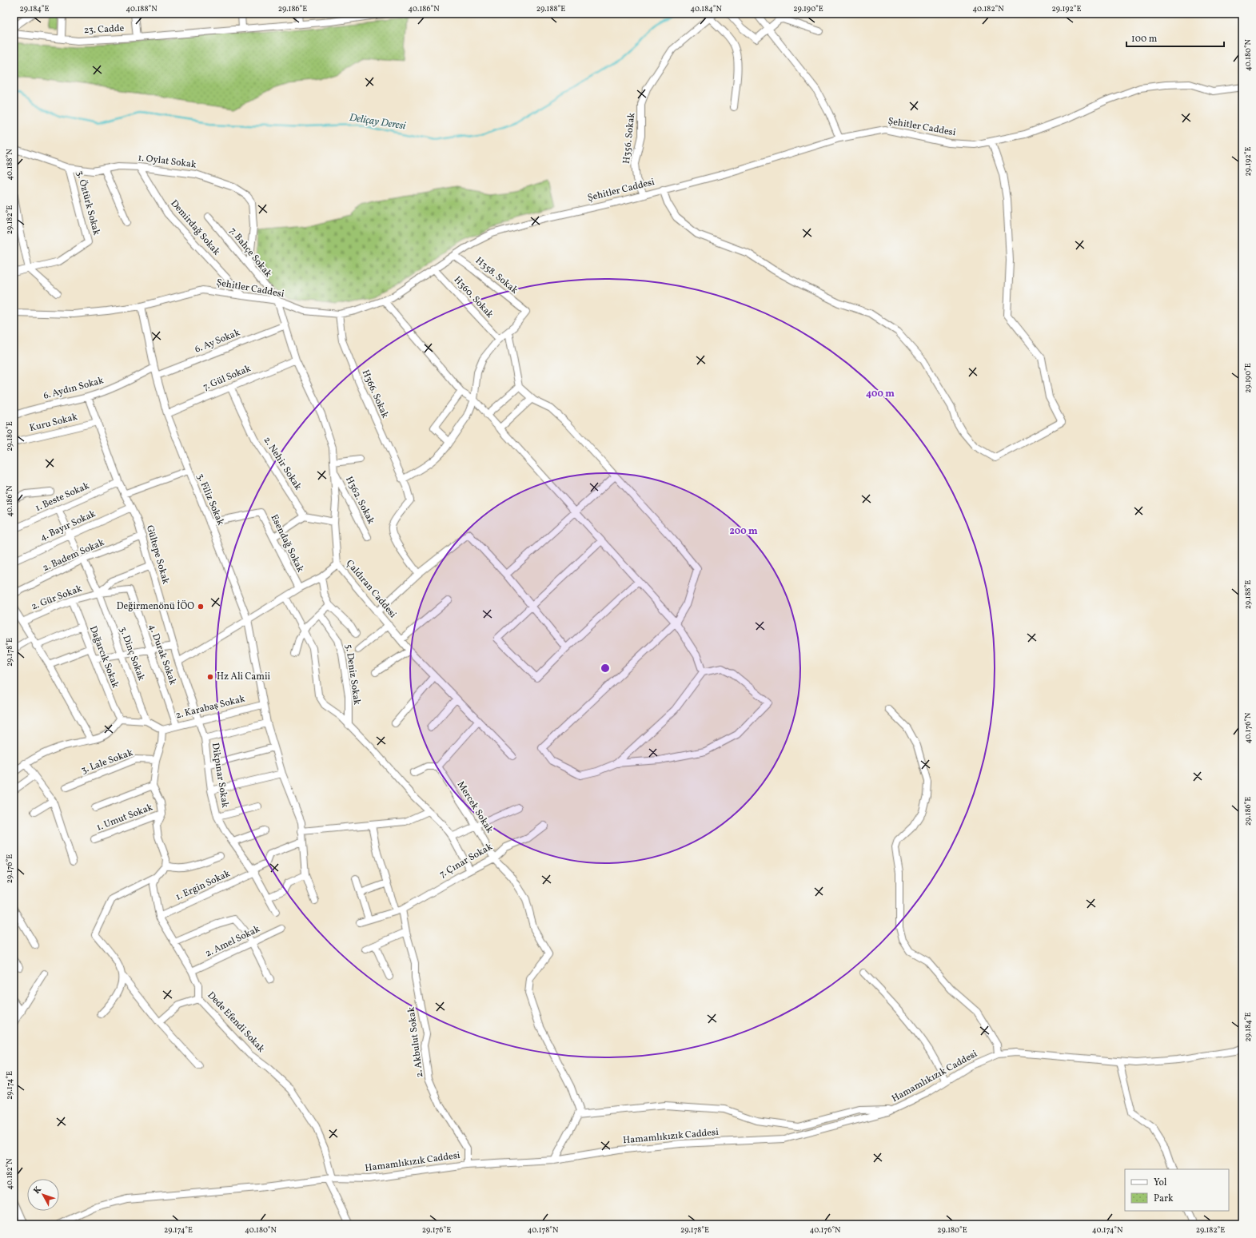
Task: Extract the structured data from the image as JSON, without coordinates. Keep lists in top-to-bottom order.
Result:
{
  "streets": {
    "street": [
      "23. Cadde",
      "Şehitler Caddesi",
      "H356. Sokak",
      "1. Oylat Sokak",
      "3. Öztürk Sokak",
      "Demirdağ Sokak",
      "7. Bahçe Sokak",
      "H358. Sokak",
      "H360. Sokak",
      "6. Ay Sokak",
      "7. Gül Sokak",
      "6. Aydın Sokak",
      "H366. Sokak",
      "Kuru Sokak",
      "2. Nehir Sokak",
      "1. Beste Sokak",
      "3. Filiz Sokak",
      "H362. Sokak",
      "4. Bayır Sokak",
      "Esendağ Sokak",
      "Gültepe Sokak",
      "2. Badem Sokak",
      "Çaldıran Caddesi",
      "2. Gür Sokak",
      "3. Dinç Sokak",
      "4. Durak Sokak",
      "Dağarcık Sokak",
      "5. Deniz Sokak",
      "2. Karabaş Sokak",
      "3. Lale Sokak",
      "Dikpınar Sokak",
      "Mercek Sokak",
      "1. Umut Sokak",
      "7. Çınar Sokak",
      "1. Ergin Sokak",
      "2. Amel Sokak",
      "Dede Efendi Sokak",
      "2. Akbulut Sokak",
      "Hamamlıkızık Caddesi"
    ]
  },
  "crossings": [
    ["Şehitler Caddesi", "H356. Sokak"],
    ["Şehitler Caddesi", "Demirdağ Sokak"],
    ["Şehitler Caddesi", "7. Bahçe Sokak"],
    ["Şehitler Caddesi", "H358. Sokak"],
    ["Şehitler Caddesi", "H360. Sokak"],
    ["Şehitler Caddesi", "H366. Sokak"],
    ["Şehitler Caddesi", "3. Filiz Sokak"],
    ["Şehitler Caddesi", "Çaldıran Caddesi"],
    ["1. Oylat Sokak", "3. Öztürk Sokak"],
    ["1. Oylat Sokak", "Demirdağ Sokak"],
    ["1. Oylat Sokak", "7. Bahçe Sokak"],
    ["7. Bahçe Sokak", "Çaldıran Caddesi"],
    ["6. Ay Sokak", "3. Filiz Sokak"],
    ["6. Ay Sokak", "Çaldıran Caddesi"],
    ["7. Gül Sokak", "2. Nehir Sokak"],
    ["7. Gül Sokak", "3. Filiz Sokak"],
    ["7. Gül Sokak", "Çaldıran Caddesi"],
    ["6. Aydın Sokak", "3. Filiz Sokak"],
    ["6. Aydın Sokak", "Gültepe Sokak"],
    ["Kuru Sokak", "Gültepe Sokak"],
    ["1. Beste Sokak", "Gültepe Sokak"],
    ["3. Filiz Sokak", "Esendağ Sokak"],
    ["3. Filiz Sokak", "2. Karabaş Sokak"],
    ["3. Filiz Sokak", "1. Ergin Sokak"],
    ["H362. Sokak", "Çaldıran Caddesi"],
    ["4. Bayır Sokak", "Gültepe Sokak"],
    ["Esendağ Sokak", "Çaldıran Caddesi"],
    ["Gültepe Sokak", "2. Badem Sokak"],
    ["Gültepe Sokak", "2. Karabaş Sokak"],
    ["Gültepe Sokak", "Dikpınar Sokak"],
    ["2. Badem Sokak", "3. Dinç Sokak"],
    ["2. Gür Sokak", "3. Dinç Sokak"],
    ["2. Gür Sokak", "4. Durak Sokak"],
    ["2. Gür Sokak", "Dağarcık Sokak"],
    ["4. Durak Sokak", "2. Karabaş Sokak"],
    ["2. Karabaş Sokak", "Dikpınar Sokak"],
    ["Dikpınar Sokak", "1. Ergin Sokak"],
    ["Mercek Sokak", "7. Çınar Sokak"],
    ["7. Çınar Sokak", "2. Akbulut Sokak"],
    ["1. Ergin Sokak", "Dede Efendi Sokak"],
    ["2. Amel Sokak", "Dede Efendi Sokak"],
    ["Dede Efendi Sokak", "Hamamlıkızık Caddesi"],
    ["2. Akbulut Sokak", "Hamamlıkızık Caddesi"]
  ],
  "water": ["Deliçay Deresi"],
  "places": ["Değirmenönü İÖO", "Hz Ali Camii"],
  "legend": ["Yol", "Park"],
  "scale_bar": "100 m",
  "north": "top left",
  "coordinates": [
    "29.184°E",
    "40.188°N",
    "29.186°E",
    "40.186°N",
    "29.188°E",
    "40.184°N",
    "29.190°E",
    "40.182°N",
    "29.192°E",
    "40.180°N",
    "29.182°E",
    "29.180°E",
    "29.178°E",
    "40.176°N",
    "29.176°E",
    "29.174°E",
    "40.178°N",
    "40.174°N"
  ],
  "rings": ["400 m", "200 m"]
}
